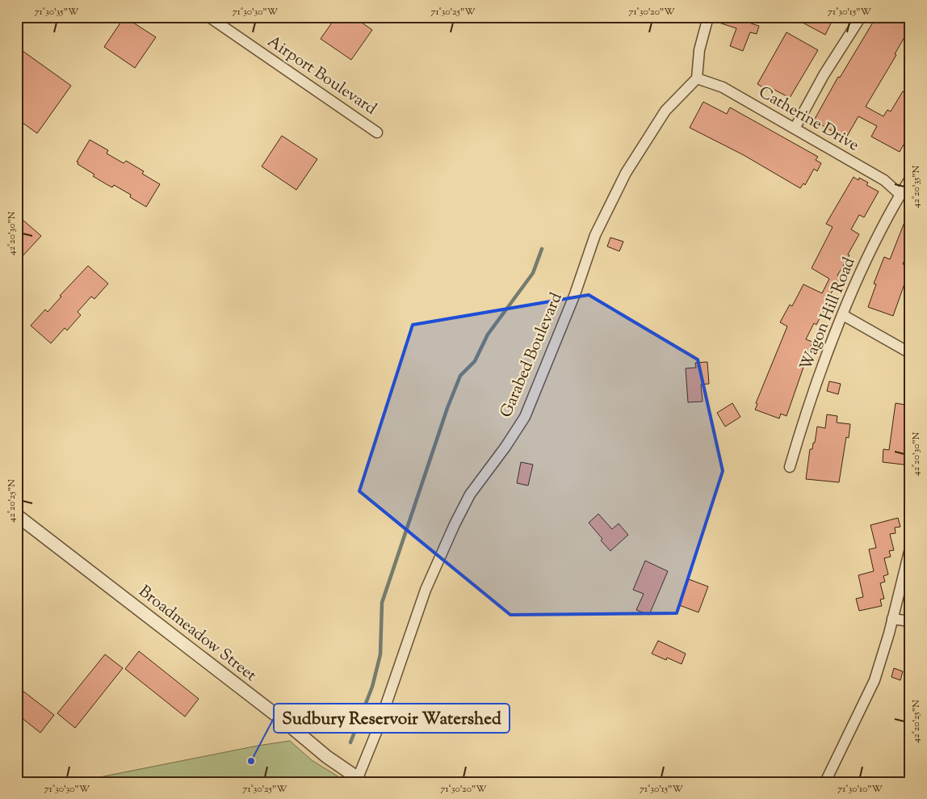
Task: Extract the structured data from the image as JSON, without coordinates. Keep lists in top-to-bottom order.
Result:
{
  "streets": {
    "street": [
      "Airport Boulevard",
      "Catherine Drive",
      "Wagon Hill Road",
      "Garabed Boulevard",
      "Broadmeadow Street"
    ]
  },
  "crossings": [
    ["Catherine Drive", "Wagon Hill Road"],
    ["Catherine Drive", "Garabed Boulevard"],
    ["Garabed Boulevard", "Broadmeadow Street"]
  ],
  "places": ["Sudbury Reservoir Watershed"],
  "coordinates": [
    "71°30'35\"W",
    "71°30'30\"W",
    "71°30'25\"W",
    "71°30'20\"W",
    "71°30'15\"W",
    "42°20'35\"N",
    "42°20'30\"N",
    "42°20'25\"N",
    "71°30'10\"W"
  ]
}
